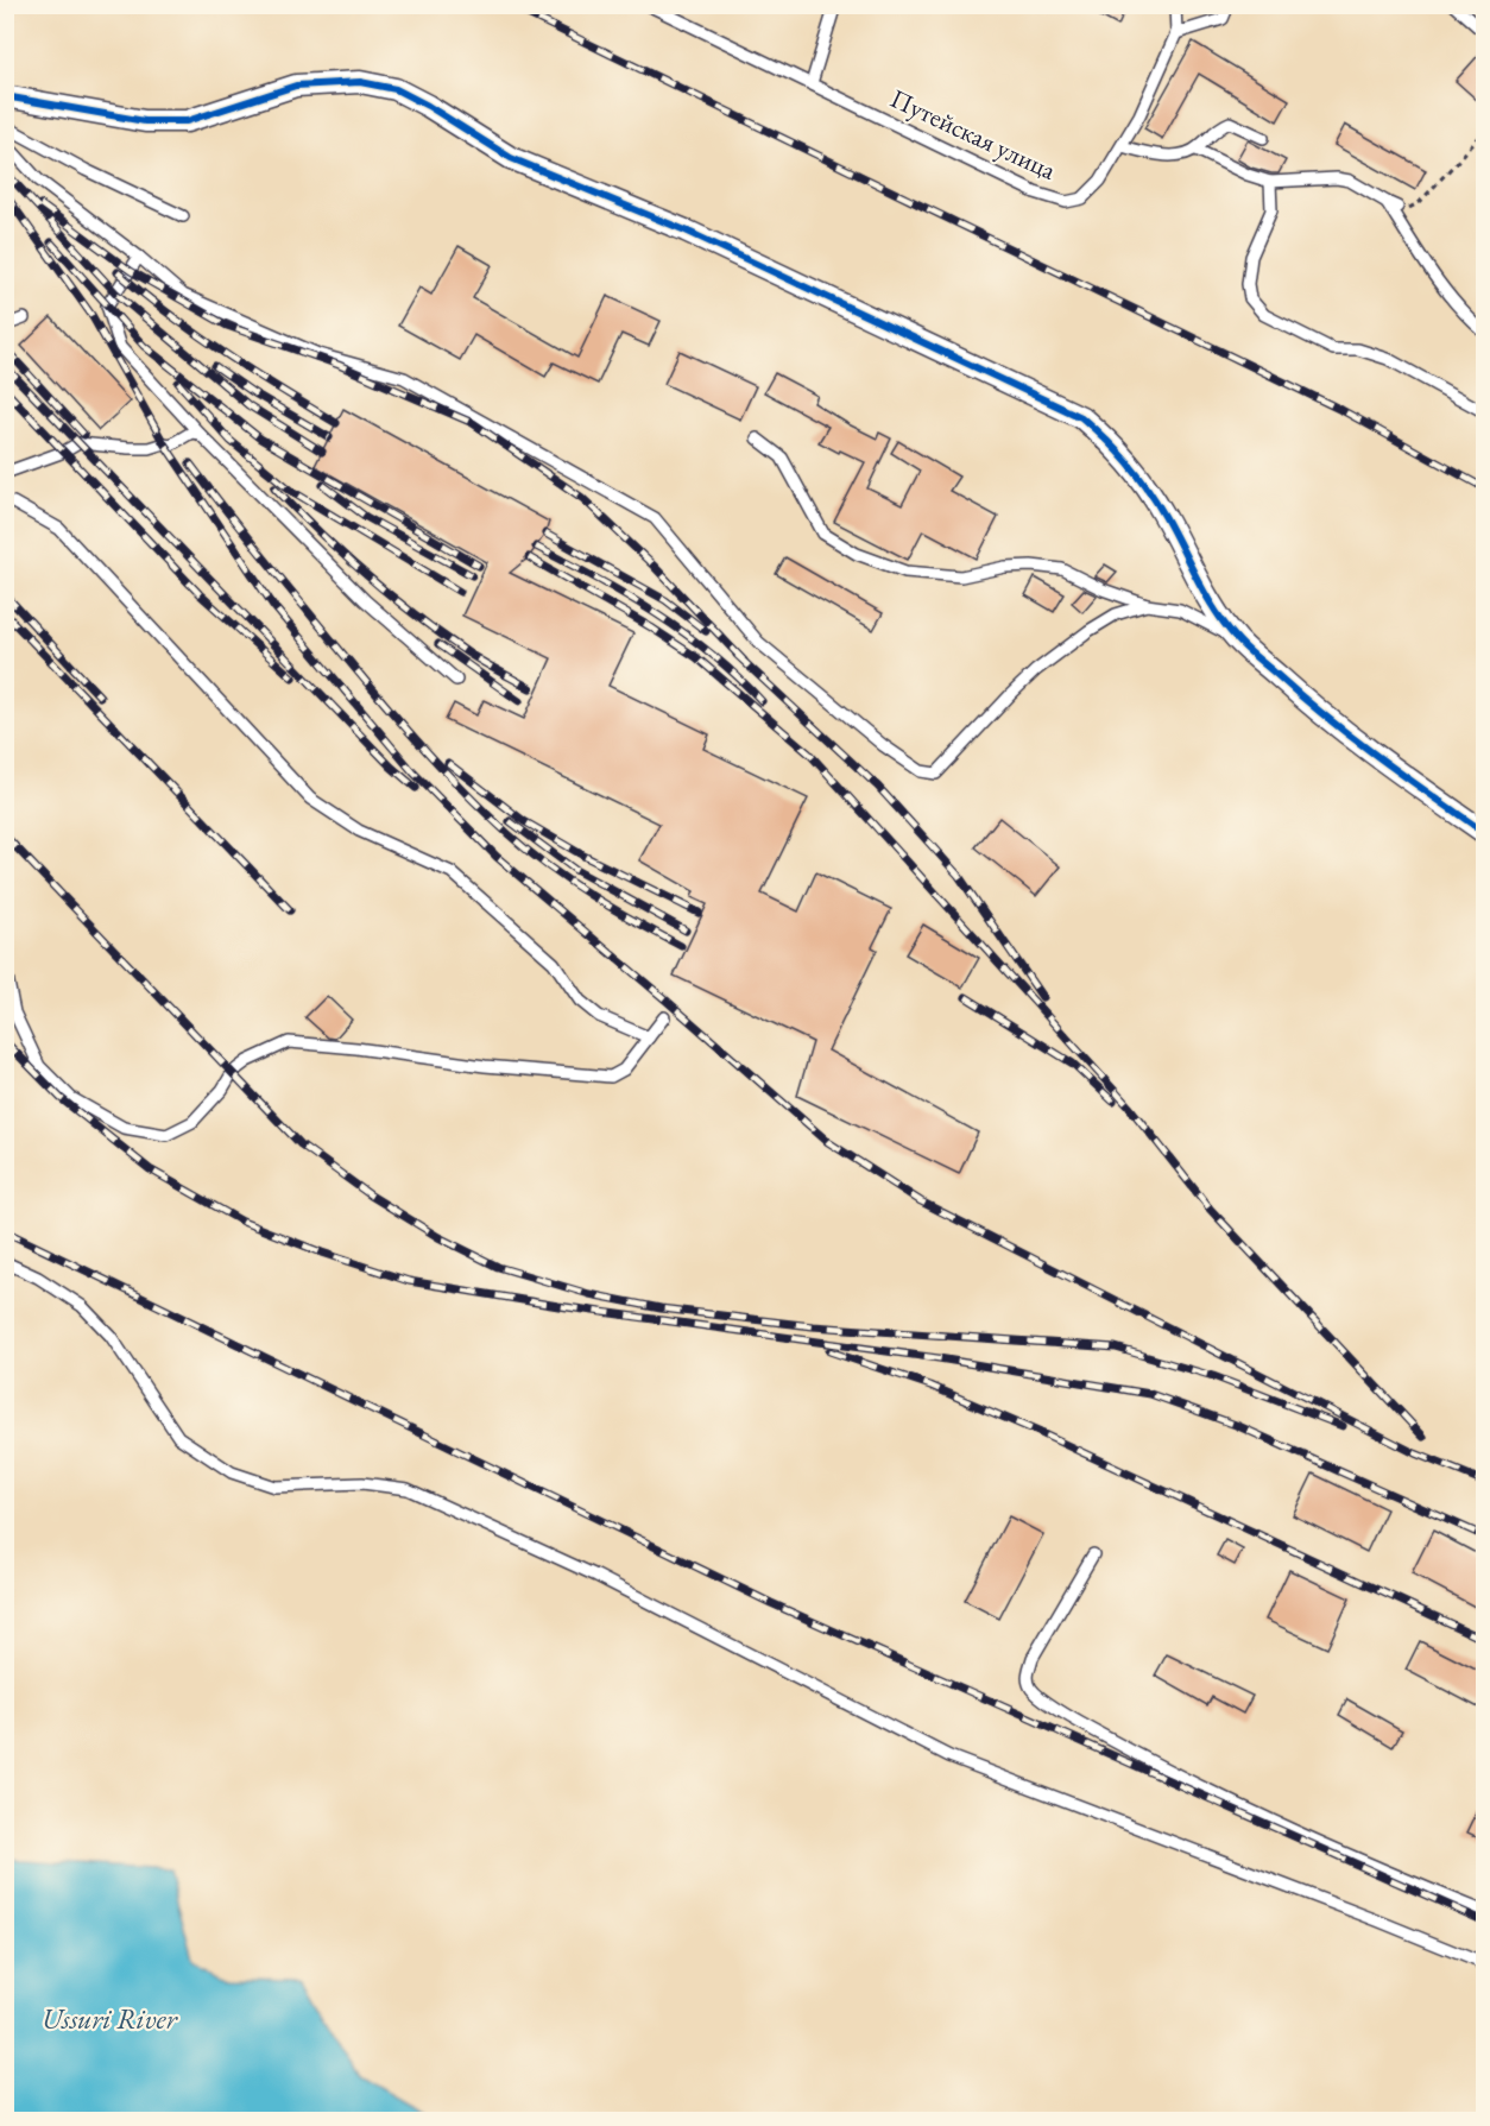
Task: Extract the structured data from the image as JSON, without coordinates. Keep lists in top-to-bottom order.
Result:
{
  "streets": {
    "lane": ["Путейская улица"]
  },
  "water": ["Ussuri River"]
}
